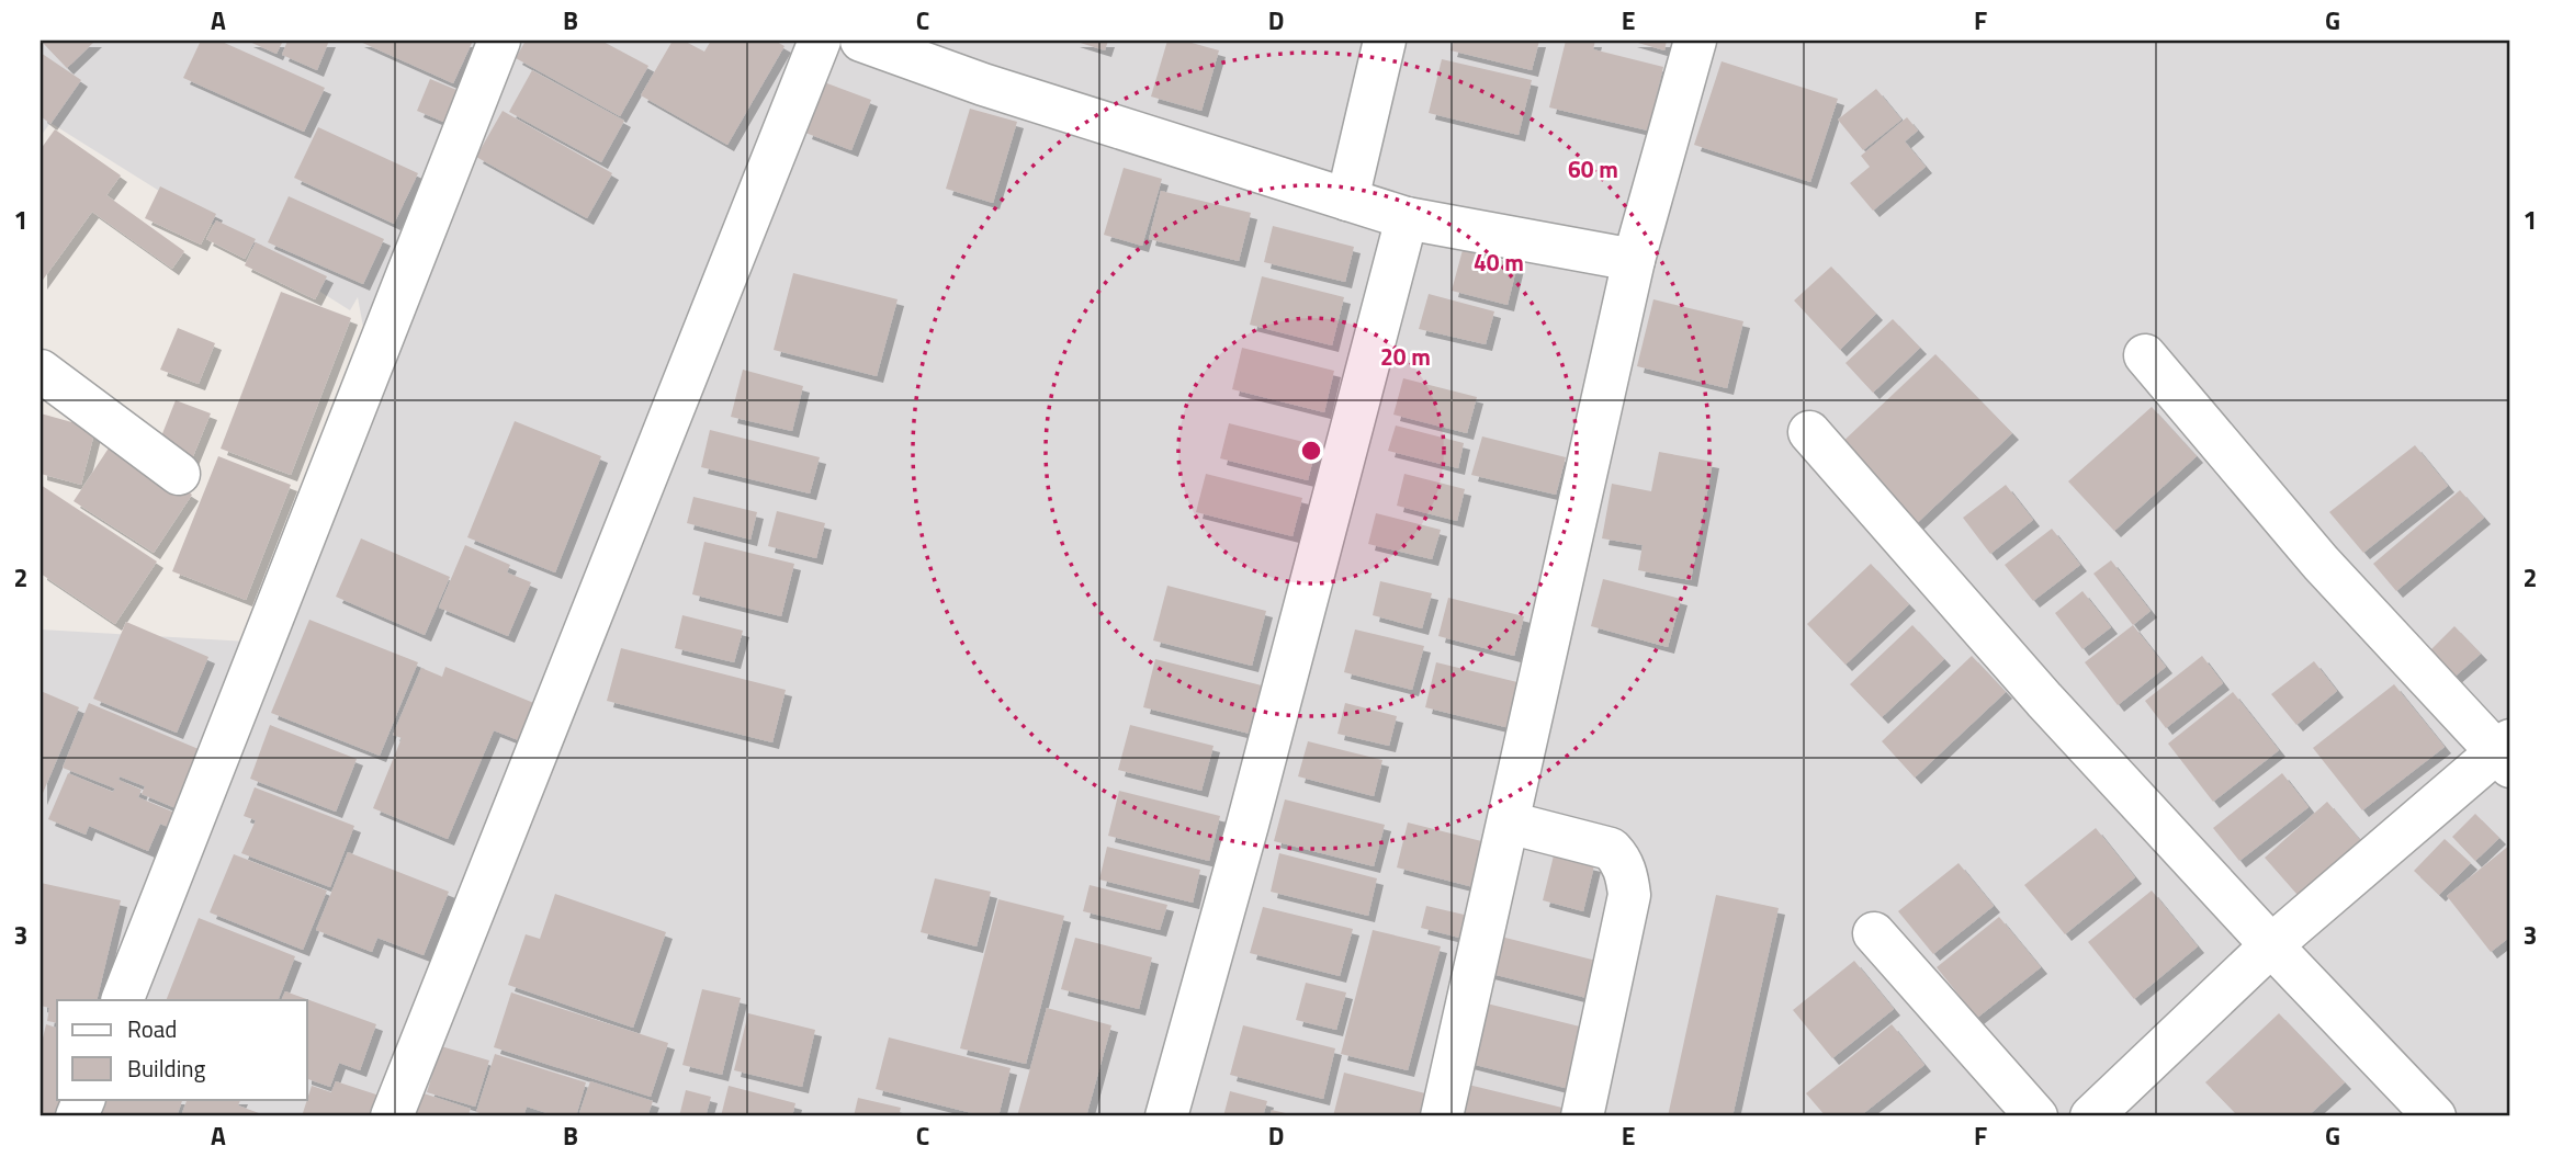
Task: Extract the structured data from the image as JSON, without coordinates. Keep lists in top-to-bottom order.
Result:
{
  "legend": ["Road", "Building"],
  "grid": {
    "columns": [
      "A",
      "B",
      "C",
      "D",
      "E",
      "F",
      "G"
    ],
    "rows": ["1", "2", "3"]
  },
  "rings": ["60 m", "40 m", "20 m"]
}
